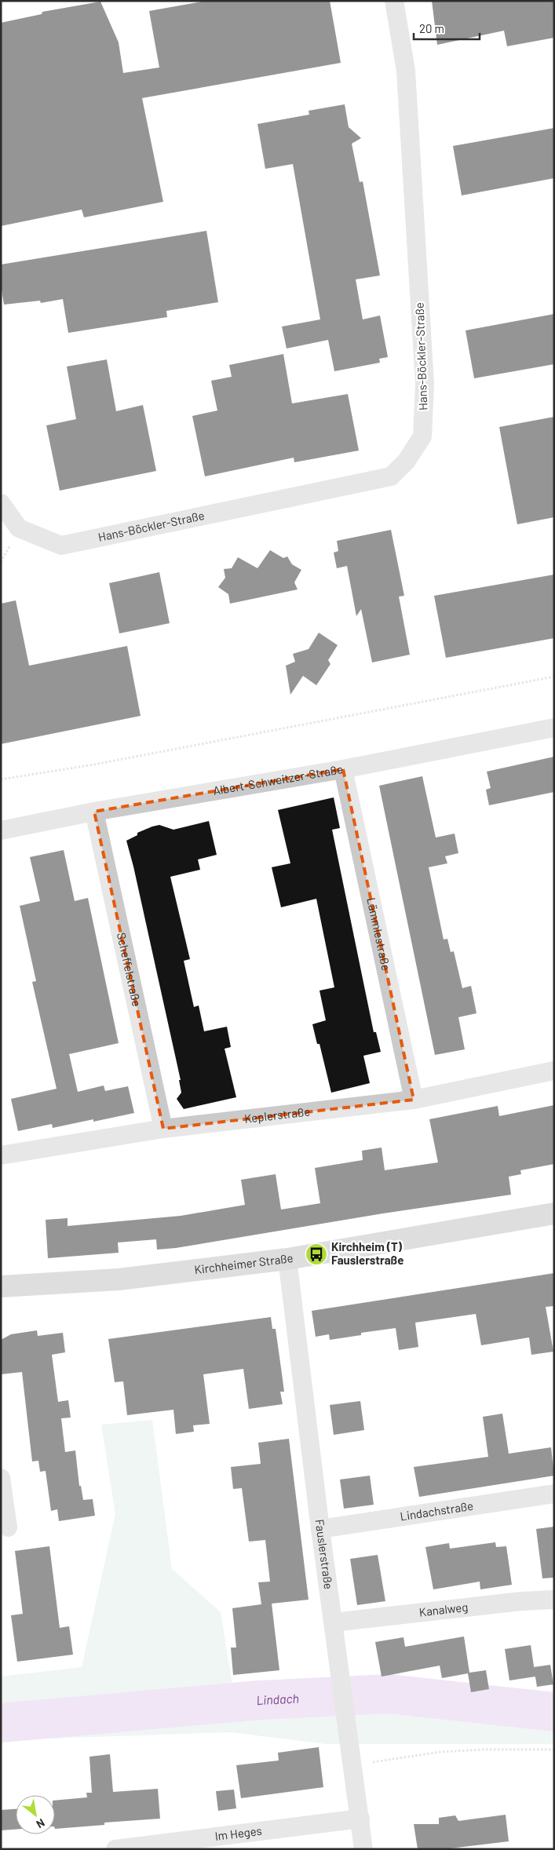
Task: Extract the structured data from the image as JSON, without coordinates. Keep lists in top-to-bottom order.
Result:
{
  "streets": {
    "main road": ["Kirchheimer Straße"],
    "street": [
      "Hans-Böckler-Straße",
      "Albert-Schweitzer-Straße",
      "Lämmlestraße",
      "Scheffelstraße",
      "Keplerstraße",
      "Lindachstraße",
      "Fauslerstraße",
      "Kanalweg",
      "Im Heges"
    ]
  },
  "crossings": [
    ["Albert-Schweitzer-Straße", "Lämmlestraße"],
    ["Albert-Schweitzer-Straße", "Scheffelstraße"],
    ["Lämmlestraße", "Keplerstraße"],
    ["Scheffelstraße", "Keplerstraße"],
    ["Kirchheimer Straße", "Fauslerstraße"],
    ["Lindachstraße", "Fauslerstraße"],
    ["Fauslerstraße", "Kanalweg"],
    ["Fauslerstraße", "Im Heges"]
  ],
  "water": ["Lindach"],
  "places": {
    "bus stop": ["Kirchheim (T) Fauslerstraße"]
  },
  "scale_bar": "20 m",
  "north": "bottom right"
}
